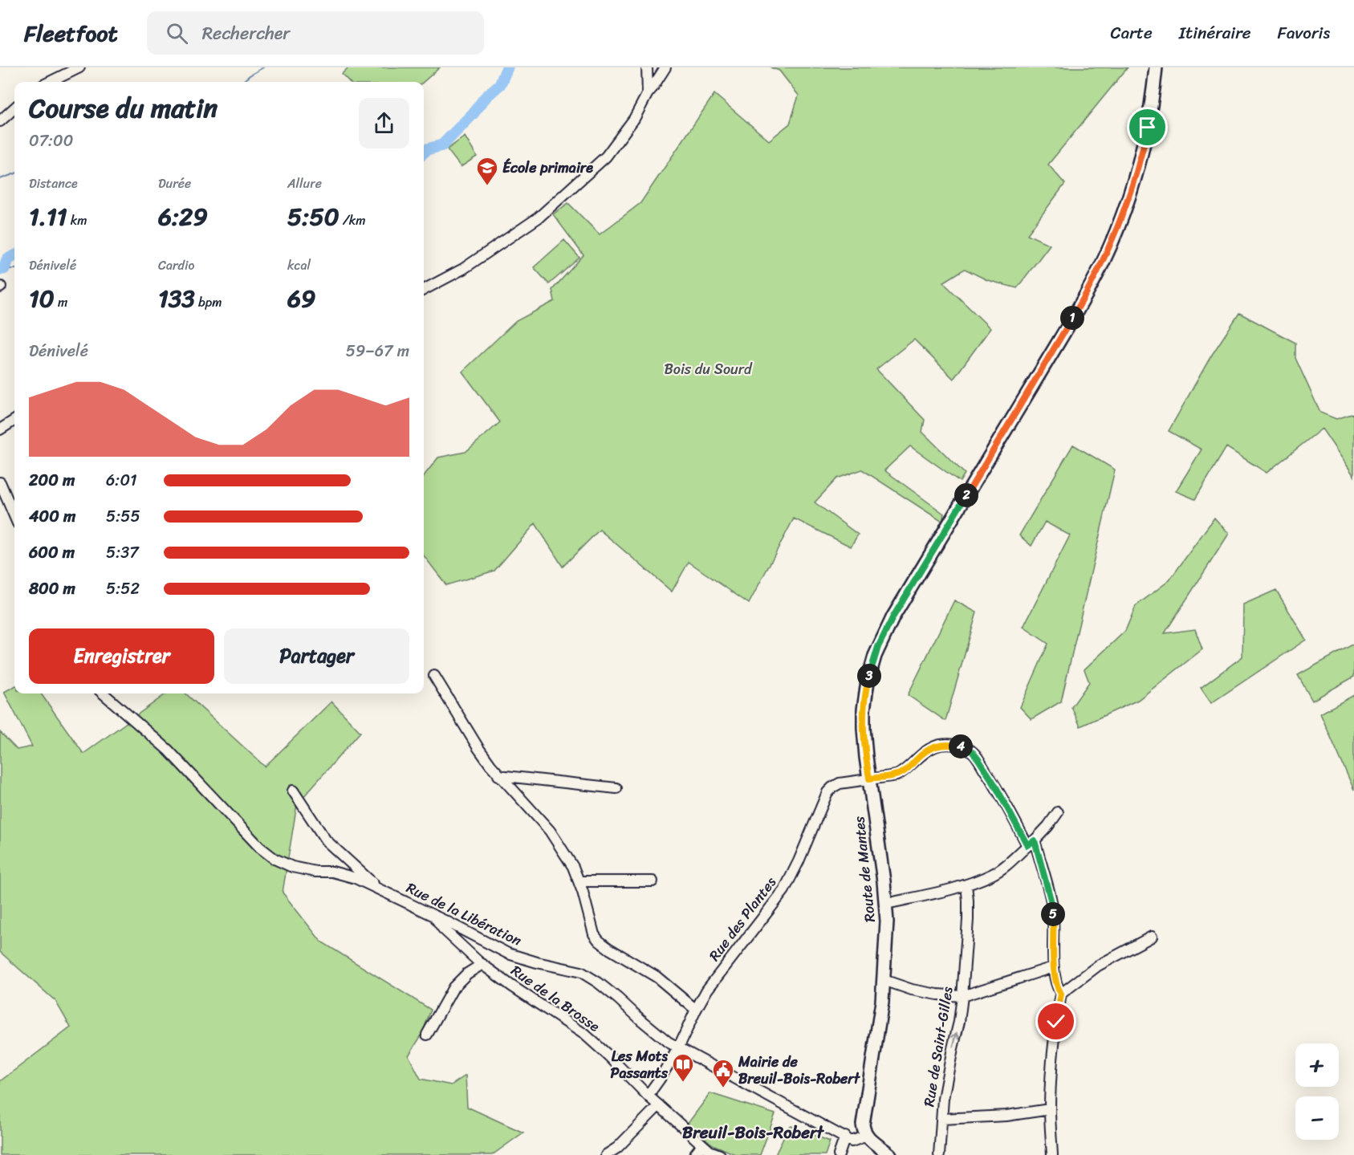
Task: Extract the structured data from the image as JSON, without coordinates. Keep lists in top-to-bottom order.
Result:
{
  "streets": {
    "main road": ["Route de Mantes"],
    "street": [
      "Rue de la Libération",
      "Rue des Plantes",
      "Rue de la Brosse",
      "Rue de Saint-Gilles"
    ]
  },
  "crossings": [
    ["Route de Mantes", "Rue de la Libération"],
    ["Route de Mantes", "Rue des Plantes"],
    ["Rue de la Libération", "Rue des Plantes"],
    ["Rue de la Libération", "Rue de la Brosse"],
    ["Rue des Plantes", "Rue de la Brosse"]
  ],
  "one_way": ["Rue de Saint-Gilles"],
  "districts": ["Breuil-Bois-Robert"],
  "parks": ["Bois du Sourd"],
  "places": {
    "school or university": ["École primaire"],
    "library": ["Les Mots Passants"],
    "public building": ["Mairie de Breuil-Bois-Robert"]
  },
  "page": {
    "header": "Fleetfoot",
    "search": "Rechercher",
    "nav": ["Carte", "Itinéraire", "Favoris"],
    "heading": ["Course du matin", "07:00"],
    "stats": [
      ["Distance", "1.11 km"],
      ["Durée", "6:29"],
      ["Allure", "5:50 /km"],
      ["Dénivelé", "10 m"],
      ["Cardio", "133 bpm"],
      ["kcal", "69"]
    ],
    "pins": [
      "1",
      "2",
      "3",
      "4",
      "5"
    ],
    "chart": ["Dénivelé", "59–67 m"],
    "list": [
      {
        "name": "200 m",
        "note": "6:01"
      },
      {
        "name": "400 m",
        "note": "5:55"
      },
      {
        "name": "600 m",
        "note": "5:37"
      },
      {
        "name": "800 m",
        "note": "5:52"
      }
    ],
    "buttons": ["Enregistrer", "Partager"],
    "map_buttons": ["+", "−"]
  }
}
